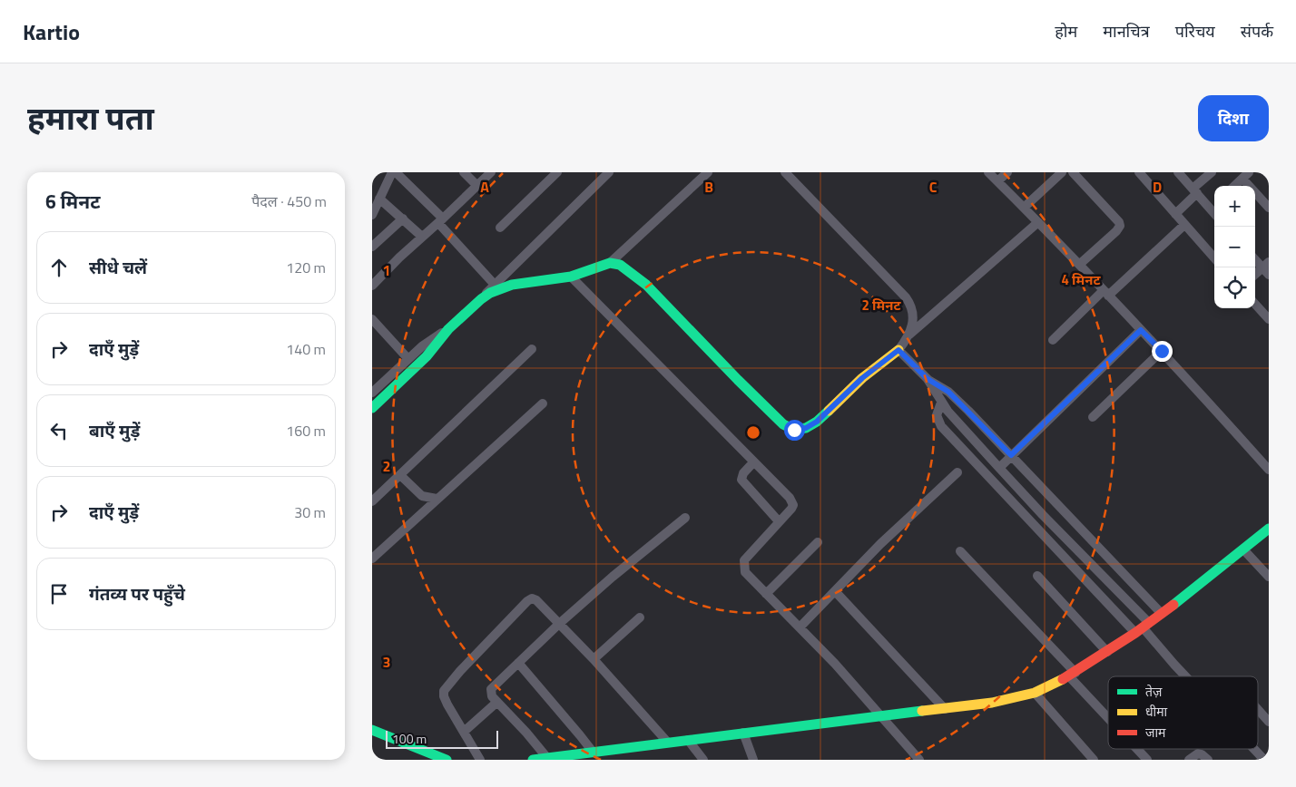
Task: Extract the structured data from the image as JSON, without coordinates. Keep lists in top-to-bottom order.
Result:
{
  "legend": ["तेज़", "धीमा", "जाम"],
  "scale_bar": "100 m",
  "page": {
    "header": "Kartio",
    "nav": [
      "होम",
      "मानचित्र",
      "परिचय",
      "संपर्क"
    ],
    "title": "हमारा पता",
    "buttons": "दिशा",
    "heading": ["6 मिनट", "पैदल · 450 m"],
    "map_buttons": ["+", "−"],
    "list": [
      ["सीधे चलें", "120 m"],
      ["दाएँ मुड़ें", "140 m"],
      ["बाएँ मुड़ें", "160 m"],
      ["दाएँ मुड़ें", "30 m"],
      "गंतव्य पर पहुँचे"
    ],
    "scale": "100 m"
  },
  "grid": {
    "columns": [
      "A",
      "B",
      "C",
      "D"
    ],
    "rows": ["1", "2", "3"]
  },
  "rings": ["4 मिनट", "2 मिनट"]
}
